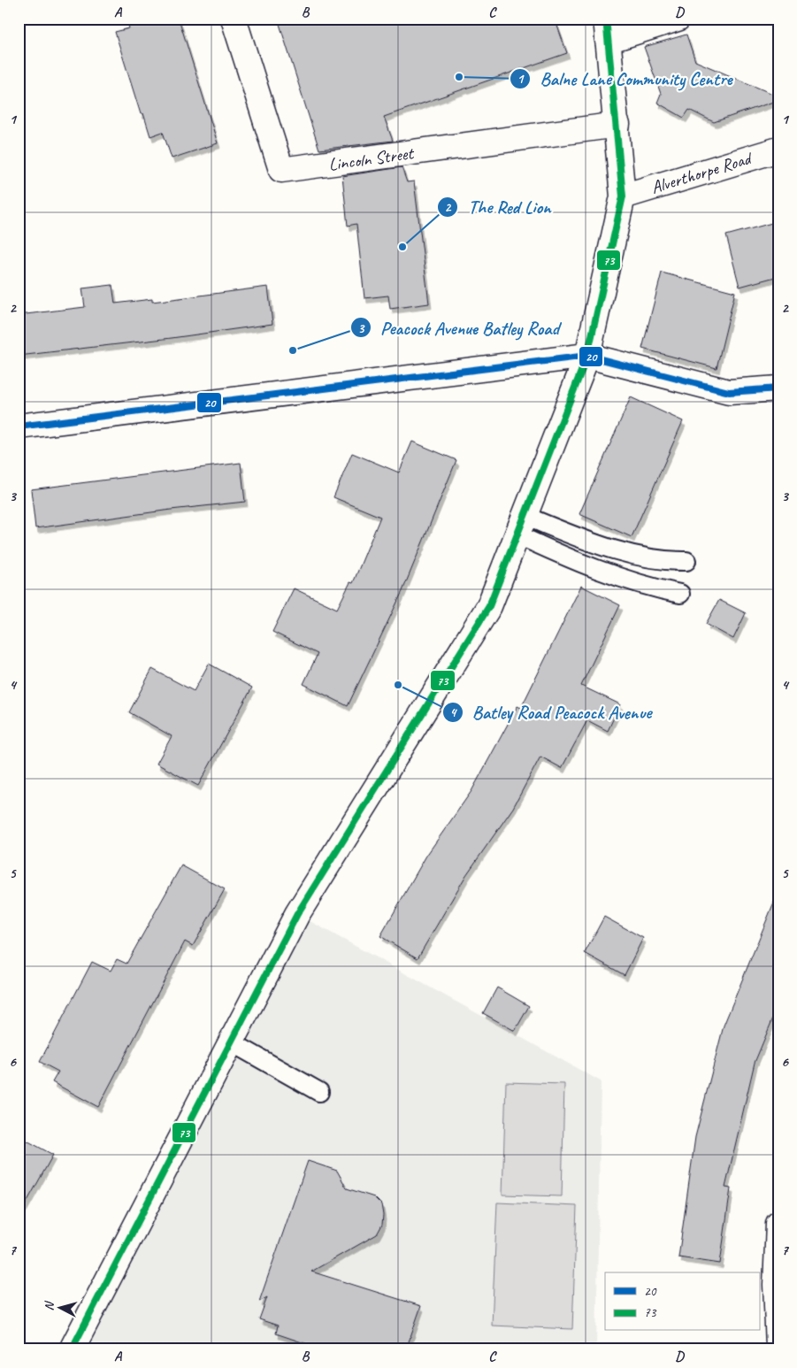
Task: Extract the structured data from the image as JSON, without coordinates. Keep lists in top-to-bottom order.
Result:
{
  "streets": {
    "street": ["Lincoln Street", "Alverthorpe Road"]
  },
  "places": [
    "Balne Lane Community Centre",
    "The Red Lion",
    "Peacock Avenue Batley Road",
    "Batley Road Peacock Avenue"
  ],
  "lines": ["transit line 73", "transit line 20"],
  "legend": ["20", "73"],
  "north": "left",
  "grid": {
    "columns": [
      "A",
      "B",
      "C",
      "D"
    ],
    "rows": [
      "1",
      "2",
      "3",
      "4",
      "5",
      "6",
      "7"
    ]
  }
}
